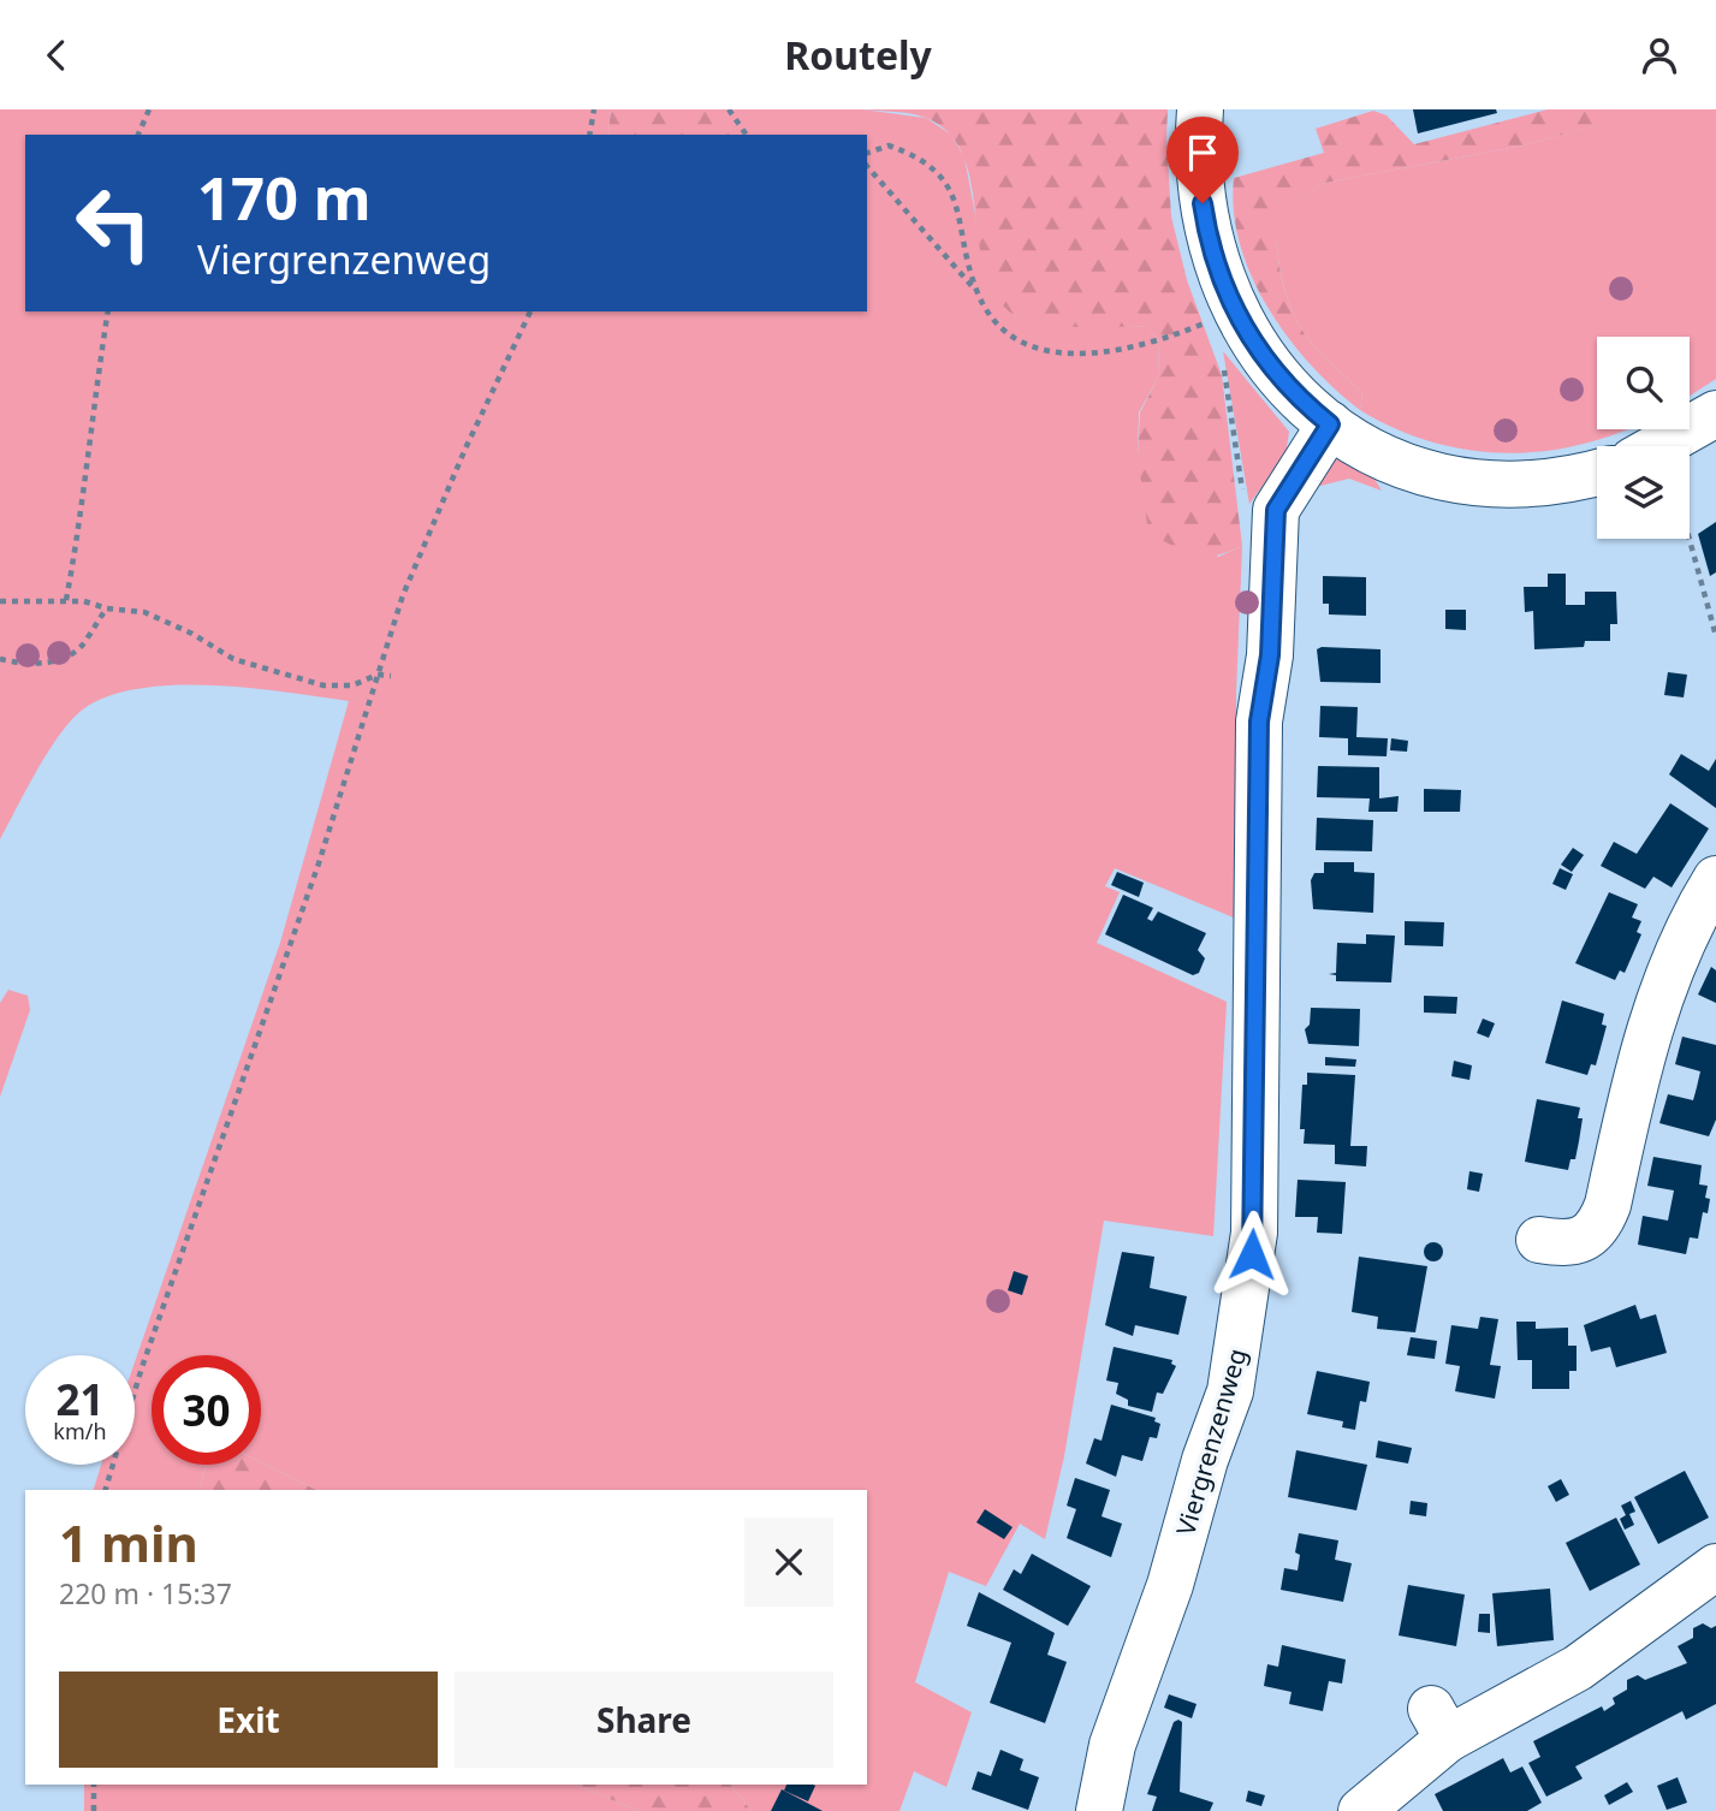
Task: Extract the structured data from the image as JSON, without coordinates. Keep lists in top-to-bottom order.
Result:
{
  "streets": {
    "street": ["Viergrenzenweg"]
  },
  "page": {
    "header": "Routely",
    "turn": ["170 m", "Viergrenzenweg"],
    "speed": "21 km/h",
    "limit": "30",
    "heading": ["1 min", "220 m · 15:37"],
    "buttons": ["Exit", "Share"]
  }
}
